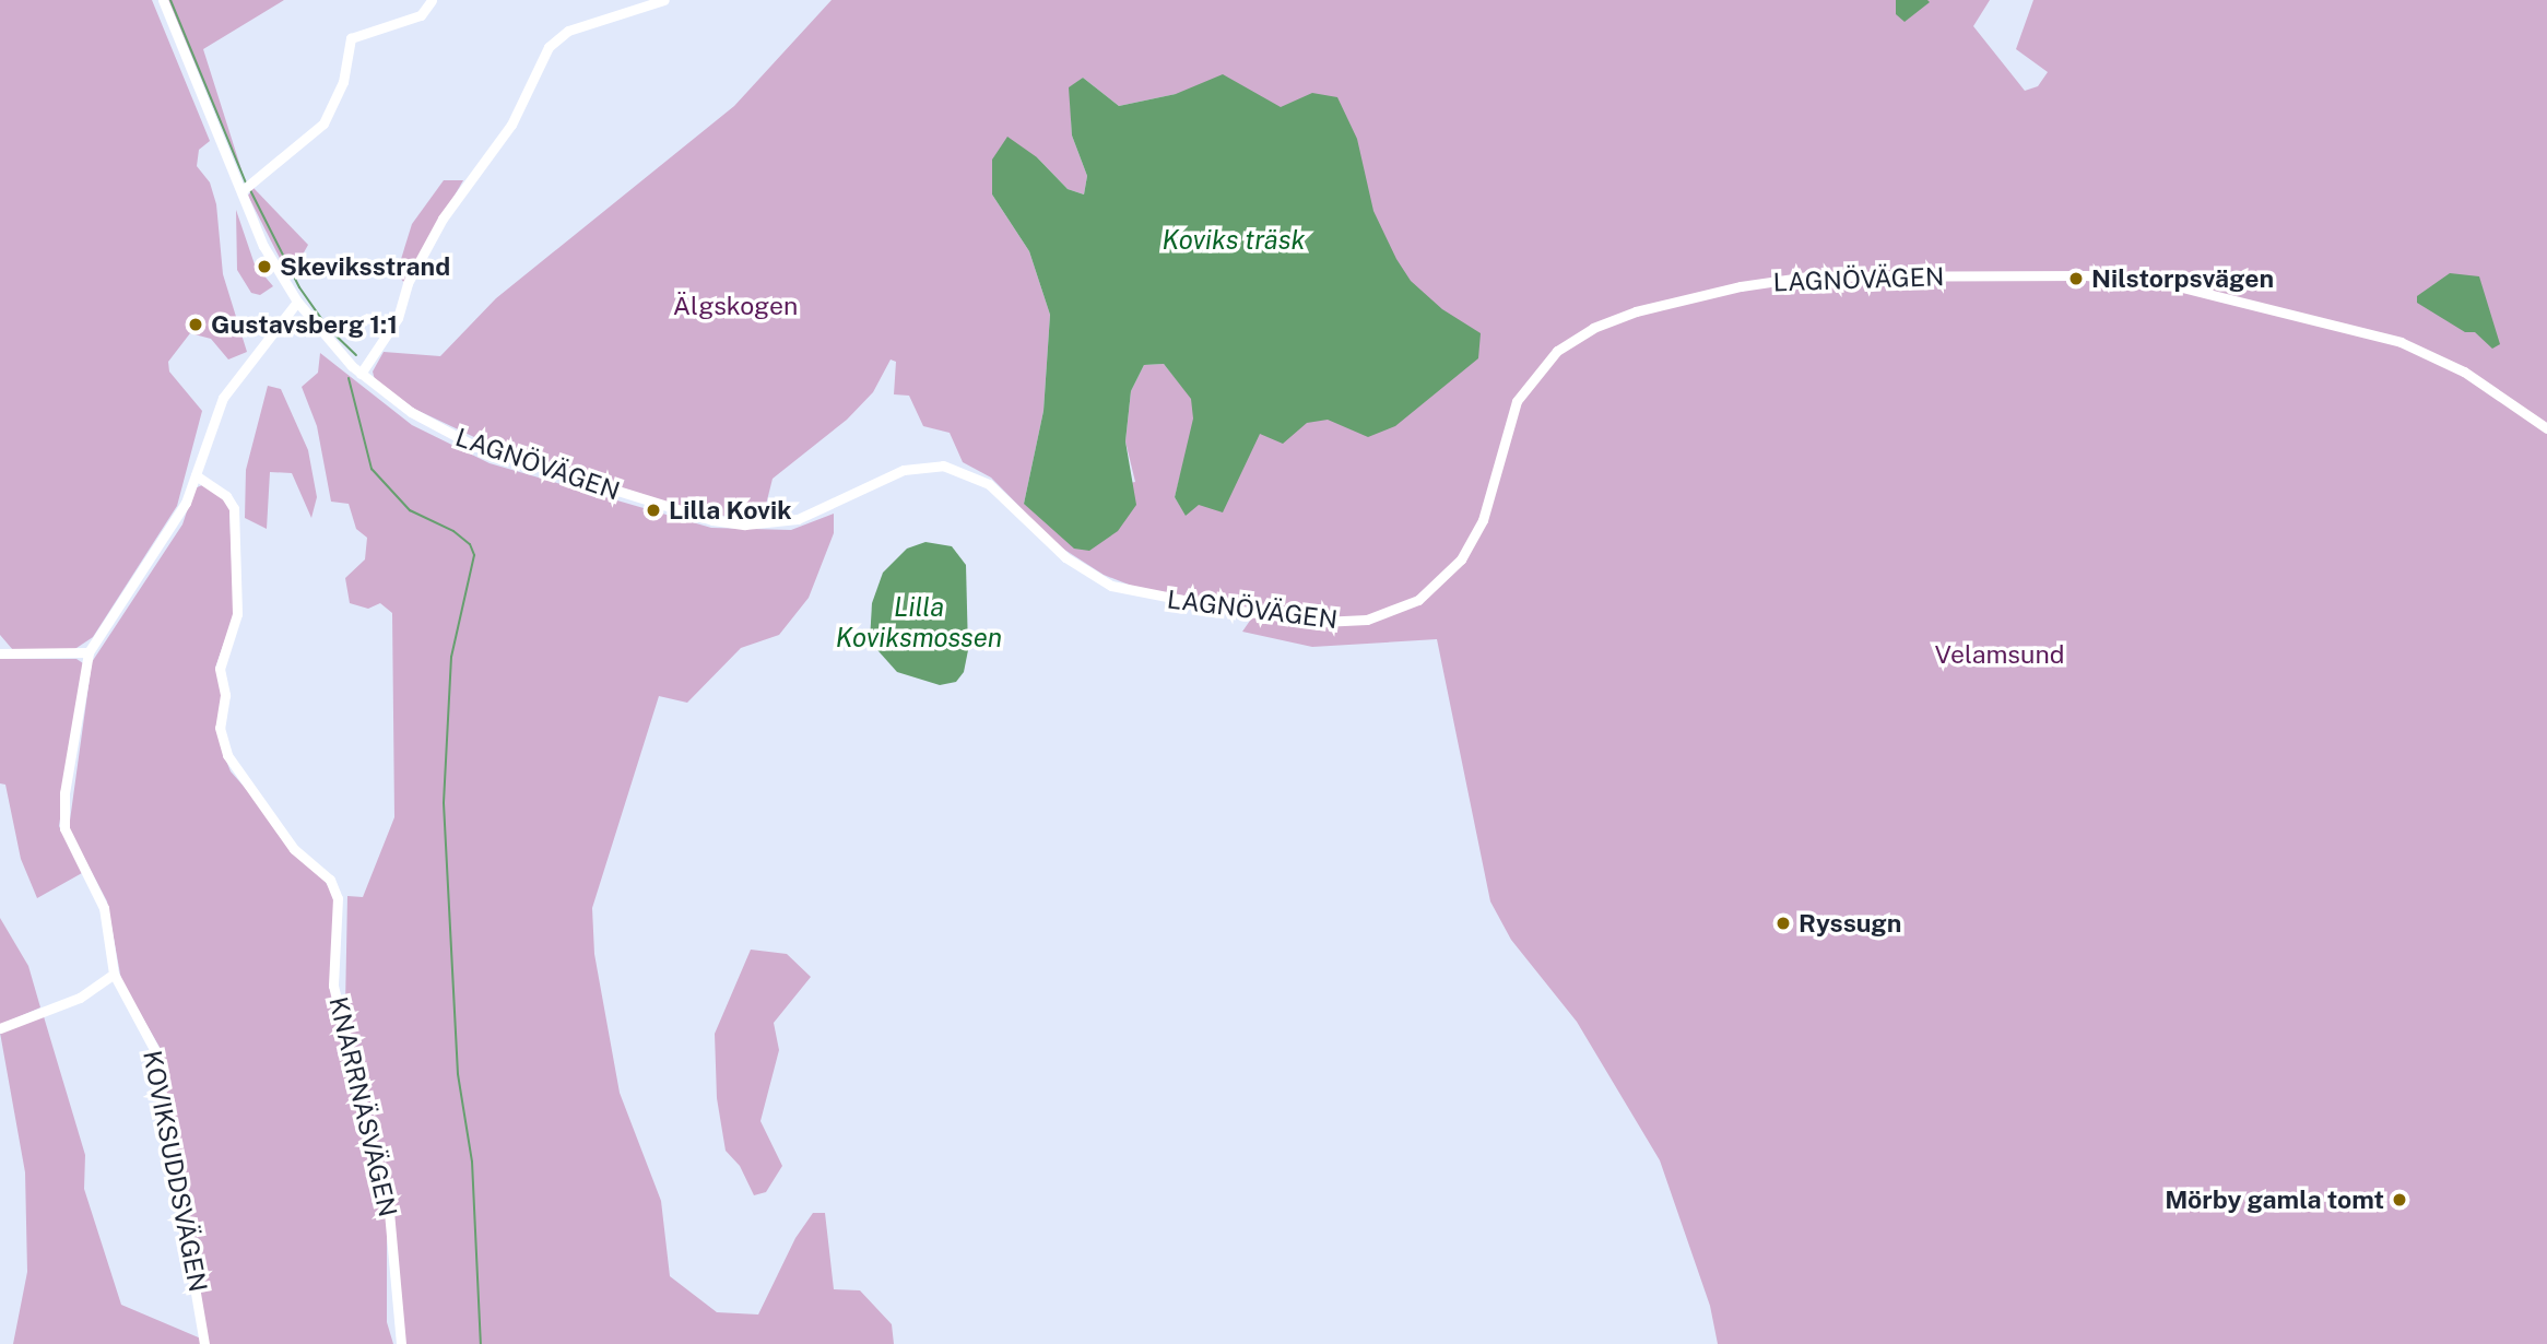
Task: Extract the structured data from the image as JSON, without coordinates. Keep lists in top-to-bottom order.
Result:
{
  "streets": {
    "street": ["LAGNÖVÄGEN", "KNARRNÄSVÄGEN", "KOVIKSUDDSVÄGEN"]
  },
  "crossings": [
    ["LAGNÖVÄGEN", "KOVIKSUDDSVÄGEN"],
    ["KNARRNÄSVÄGEN", "KOVIKSUDDSVÄGEN"]
  ],
  "water": ["Koviks träsk", "Lilla Koviksmossen"],
  "parks": ["Älgskogen", "Velamsund"],
  "places": [
    "Skeviksstrand",
    "Nilstorpsvägen",
    "Gustavsberg 1:1",
    "Lilla Kovik",
    "Ryssugn",
    "Mörby gamla tomt"
  ]
}
